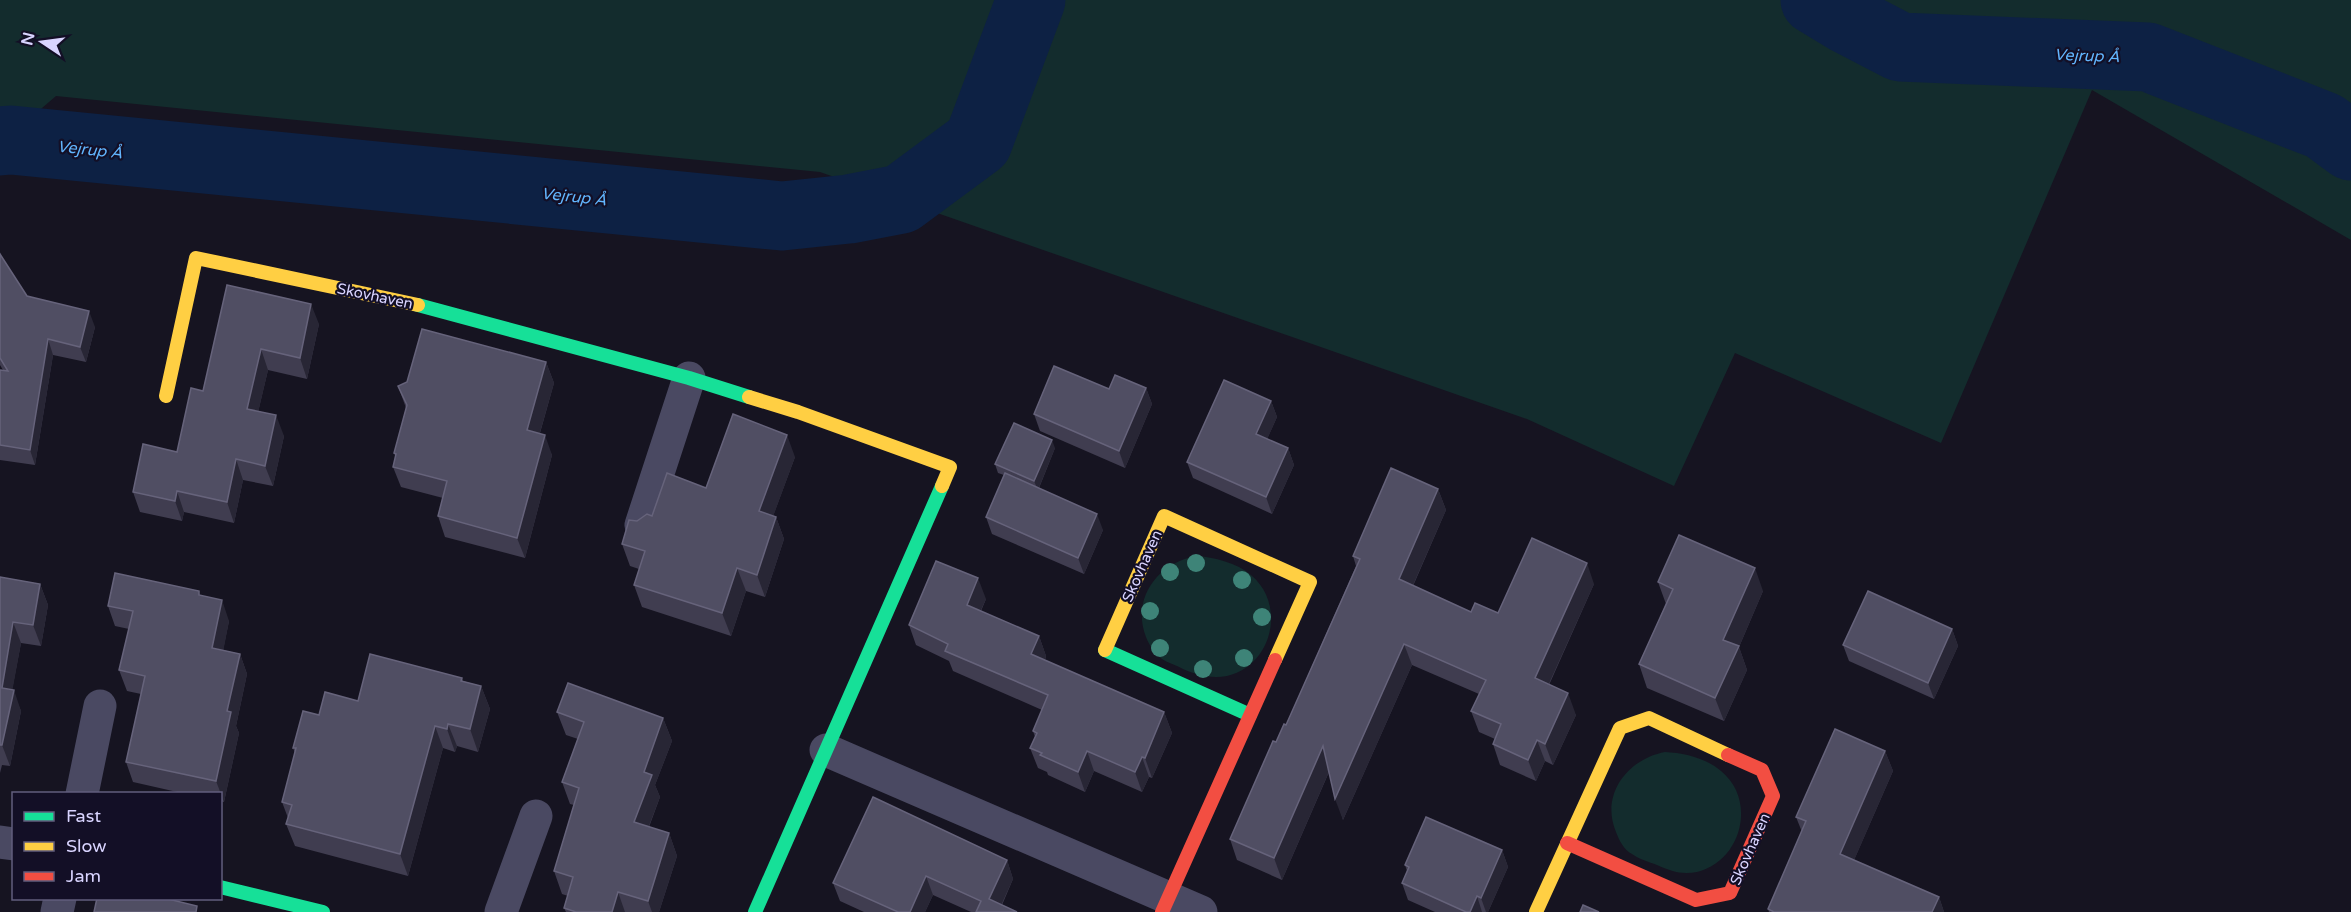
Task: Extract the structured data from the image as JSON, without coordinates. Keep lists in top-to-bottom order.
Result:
{
  "streets": {
    "street": ["Skovhaven"]
  },
  "water": ["Vejrup Å"],
  "legend": ["Fast", "Slow", "Jam"],
  "north": "left"
}
